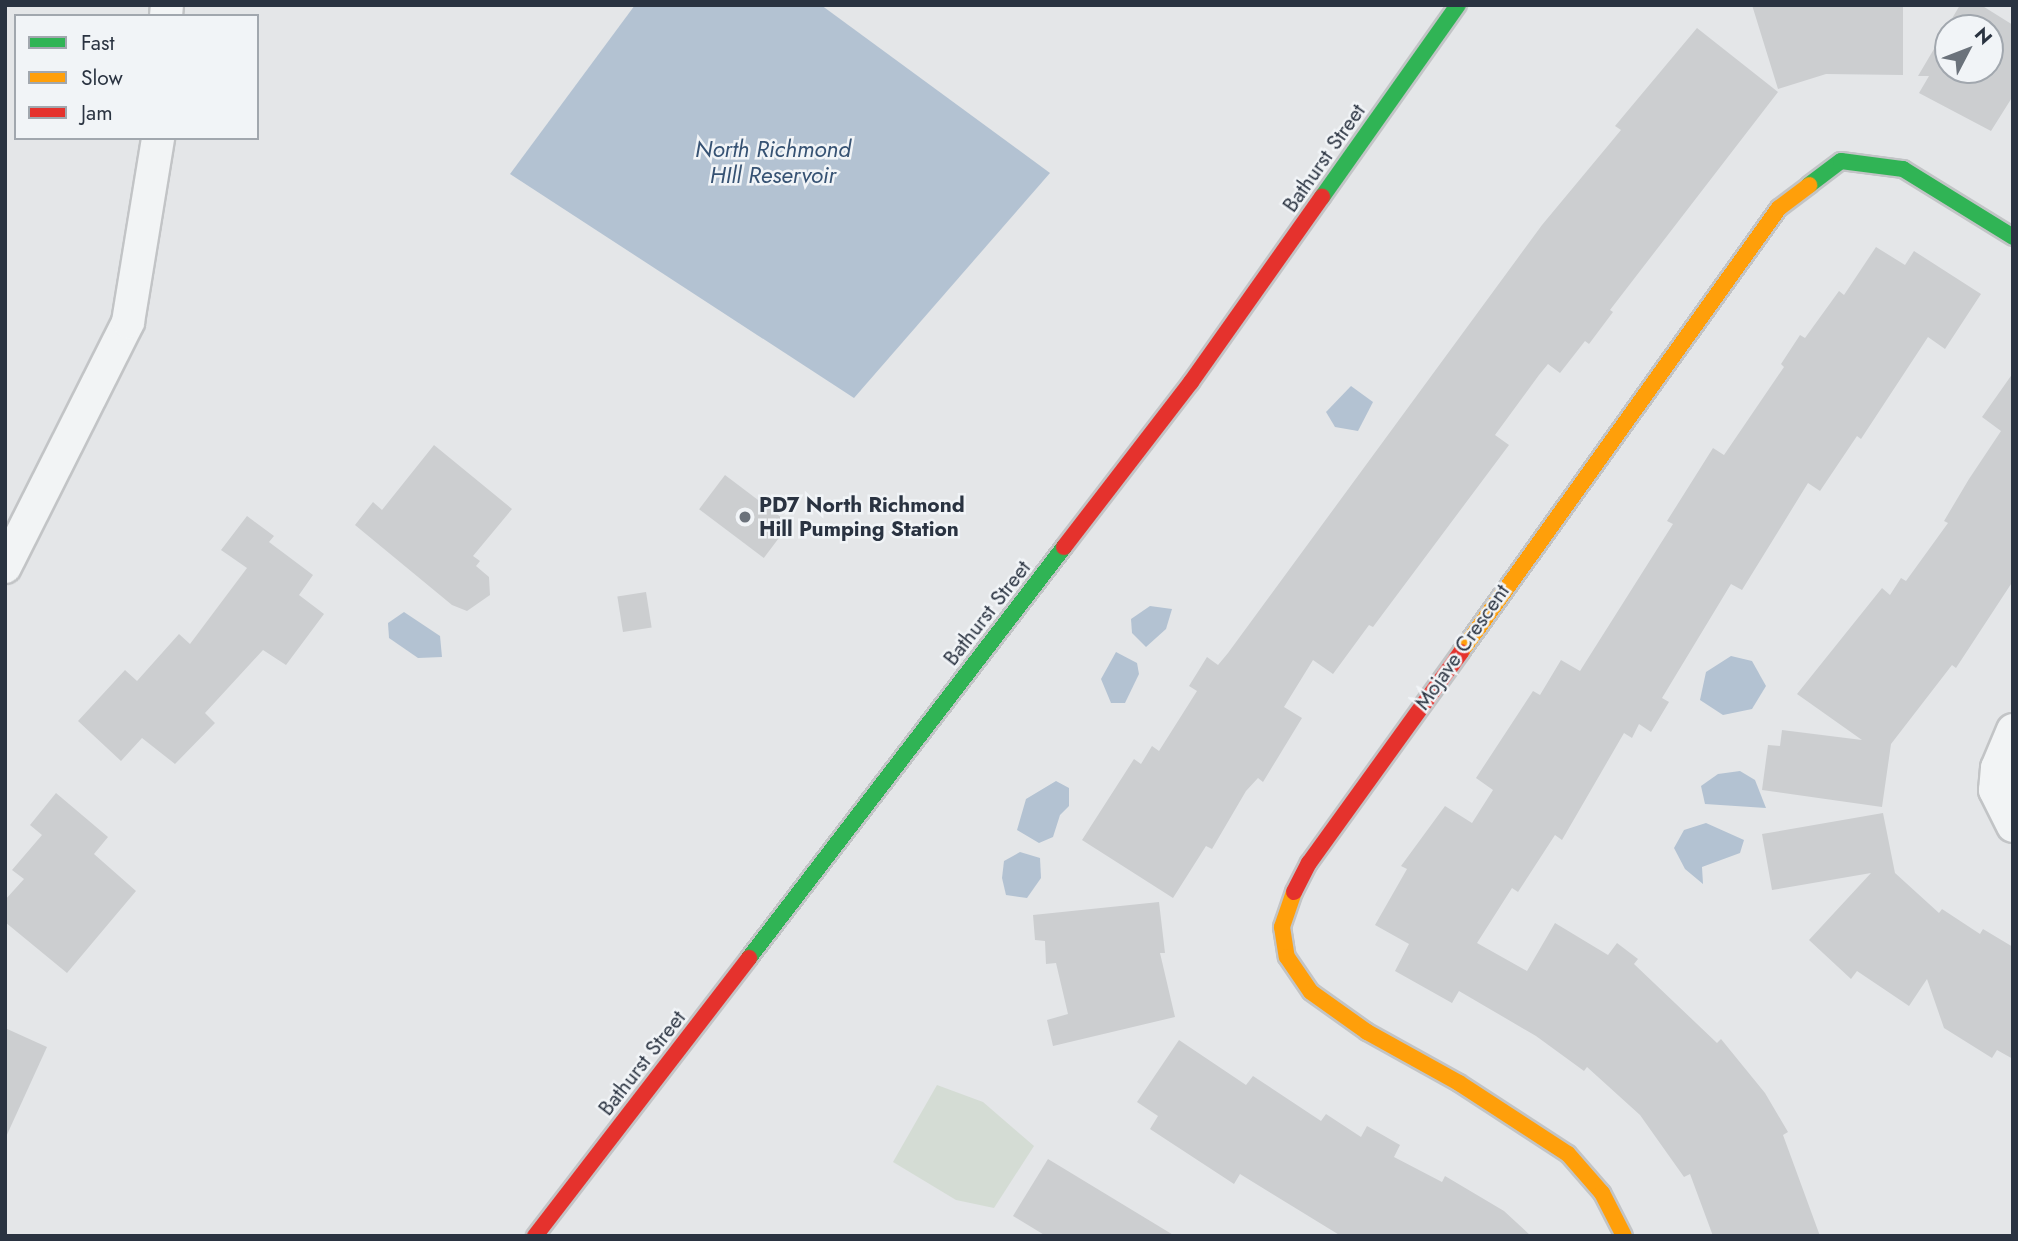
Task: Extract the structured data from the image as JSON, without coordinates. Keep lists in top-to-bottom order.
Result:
{
  "streets": {
    "street": ["Bathurst Street", "Mojave Crescent"]
  },
  "water": ["North Richmond HIll Reservoir"],
  "places": ["PD7 North Richmond Hill Pumping Station"],
  "legend": ["Fast", "Slow", "Jam"],
  "north": "top right"
}
